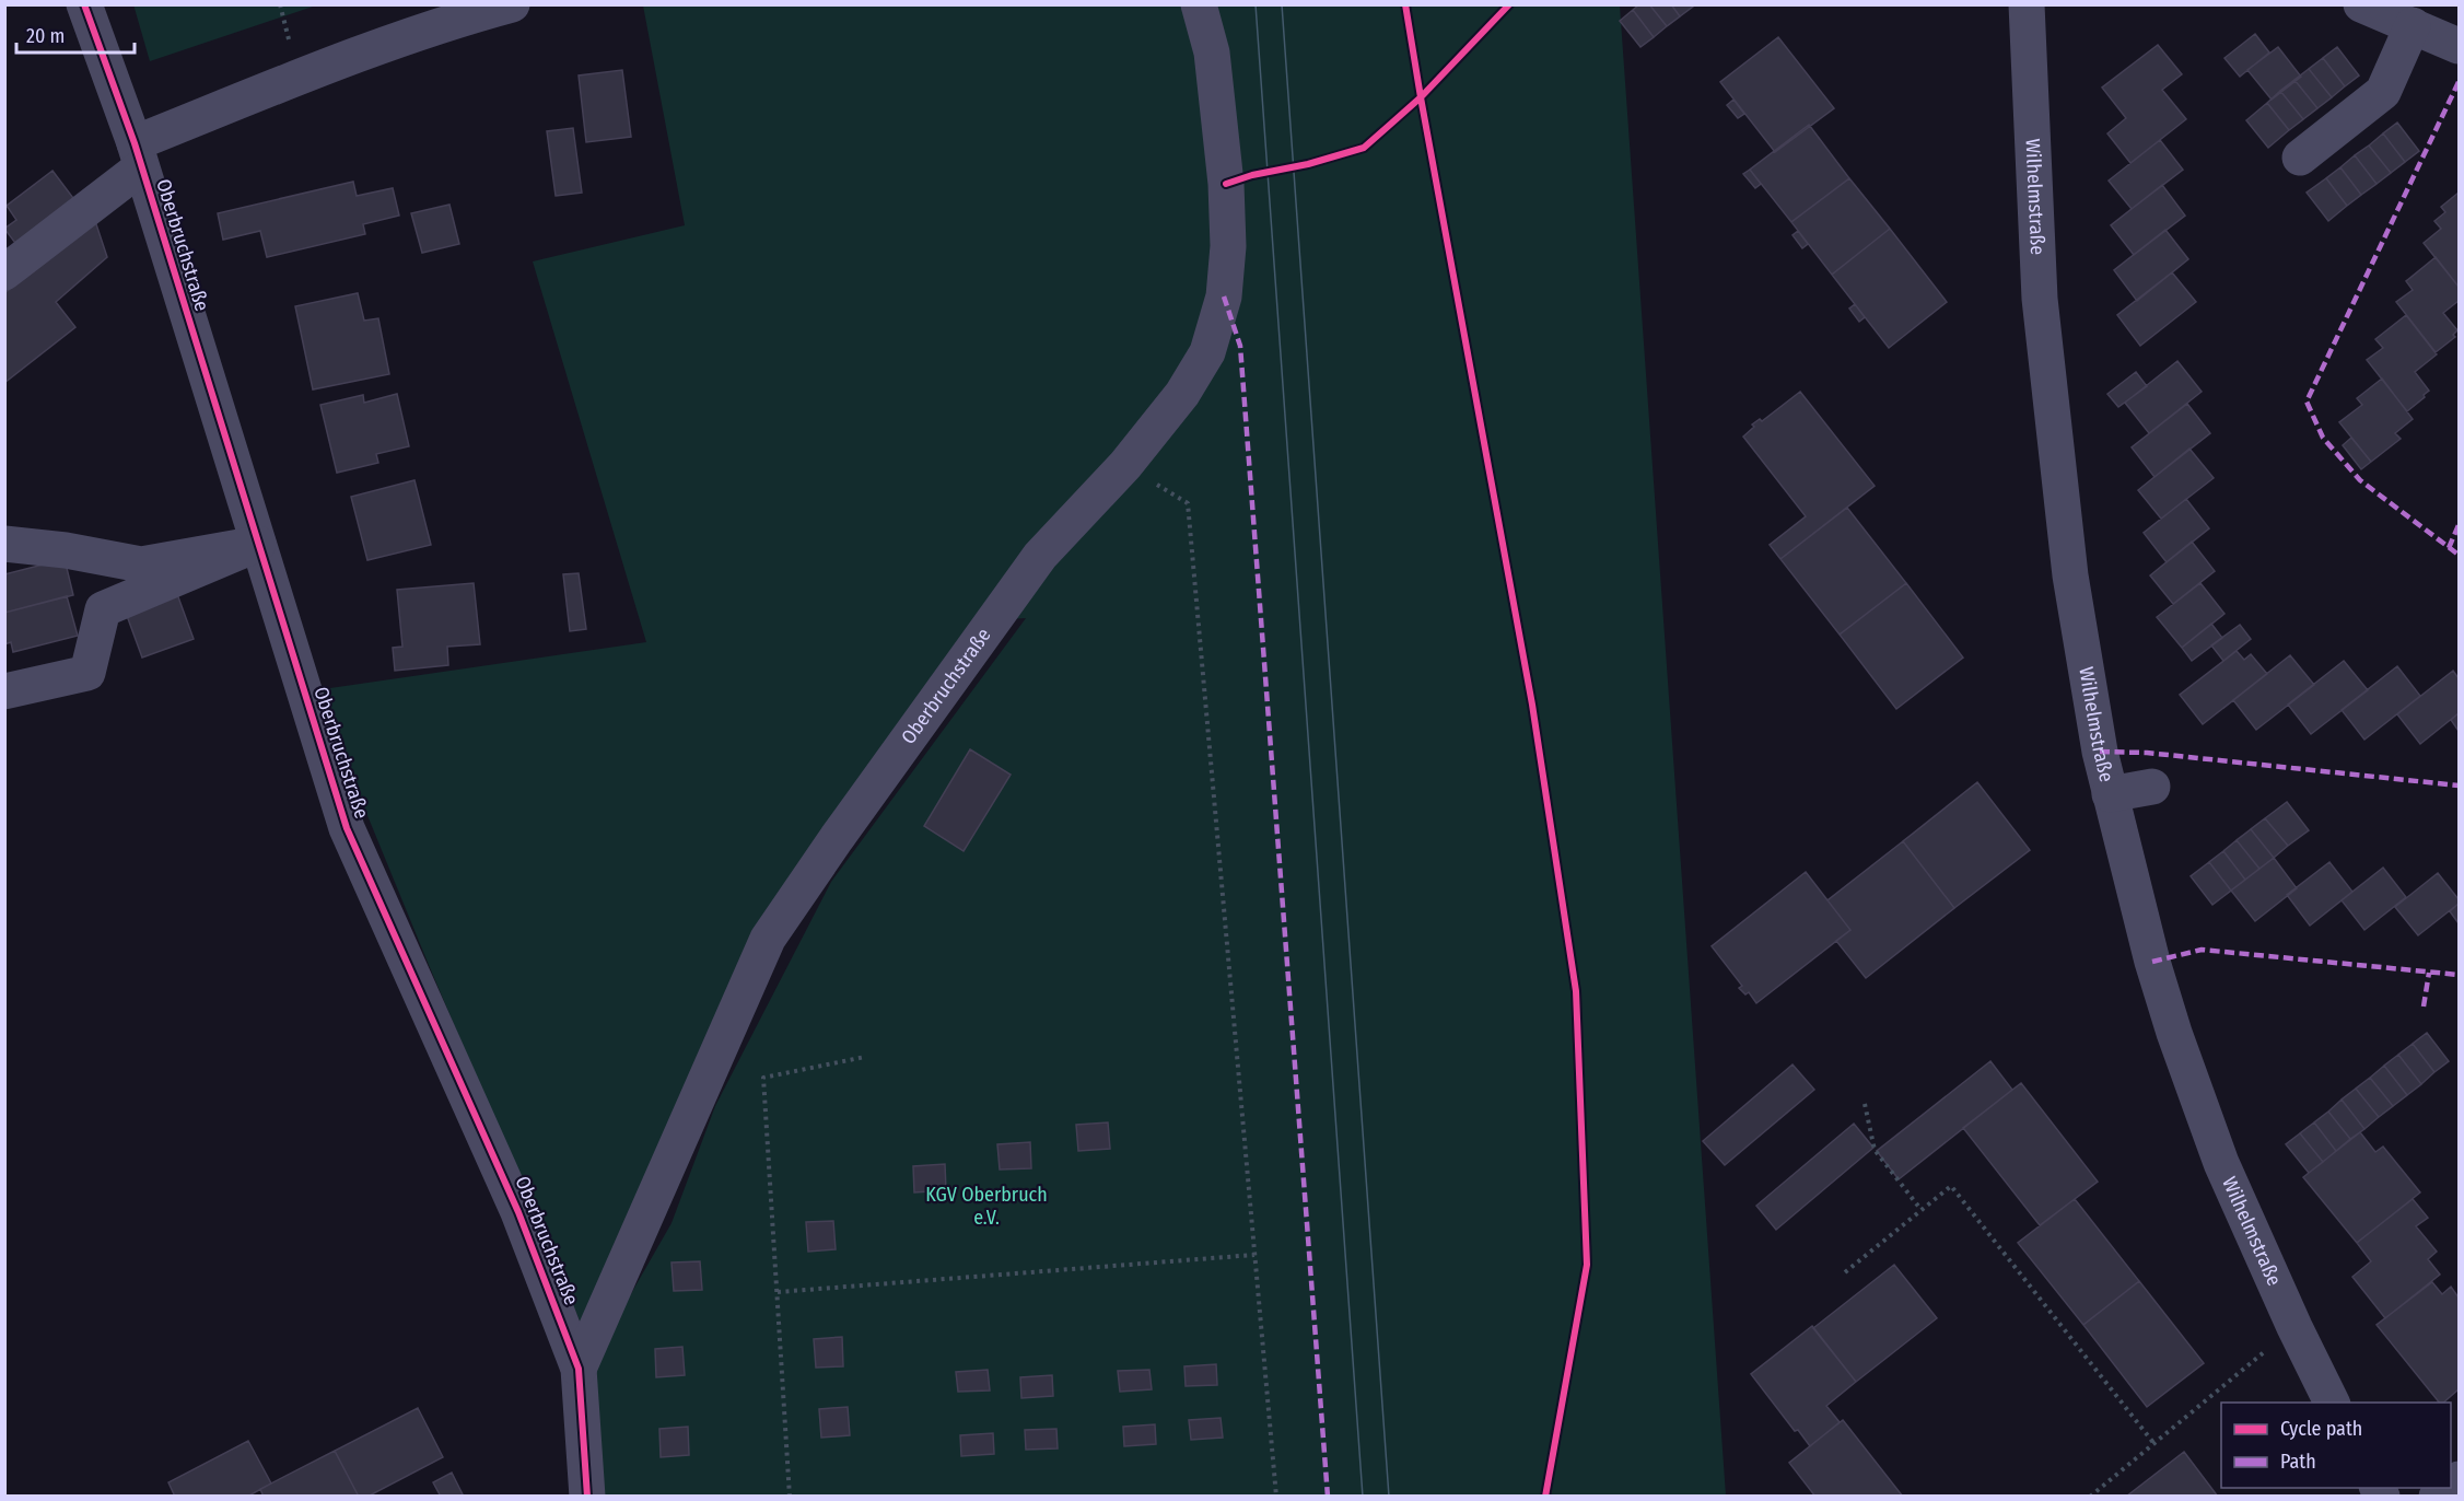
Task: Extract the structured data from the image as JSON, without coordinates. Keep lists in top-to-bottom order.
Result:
{
  "streets": {
    "street": ["Wilhelmstraße", "Oberbruchstraße"]
  },
  "parks": ["KGV Oberbruch e.V."],
  "legend": ["Cycle path", "Path"],
  "scale_bar": "20 m"
}
